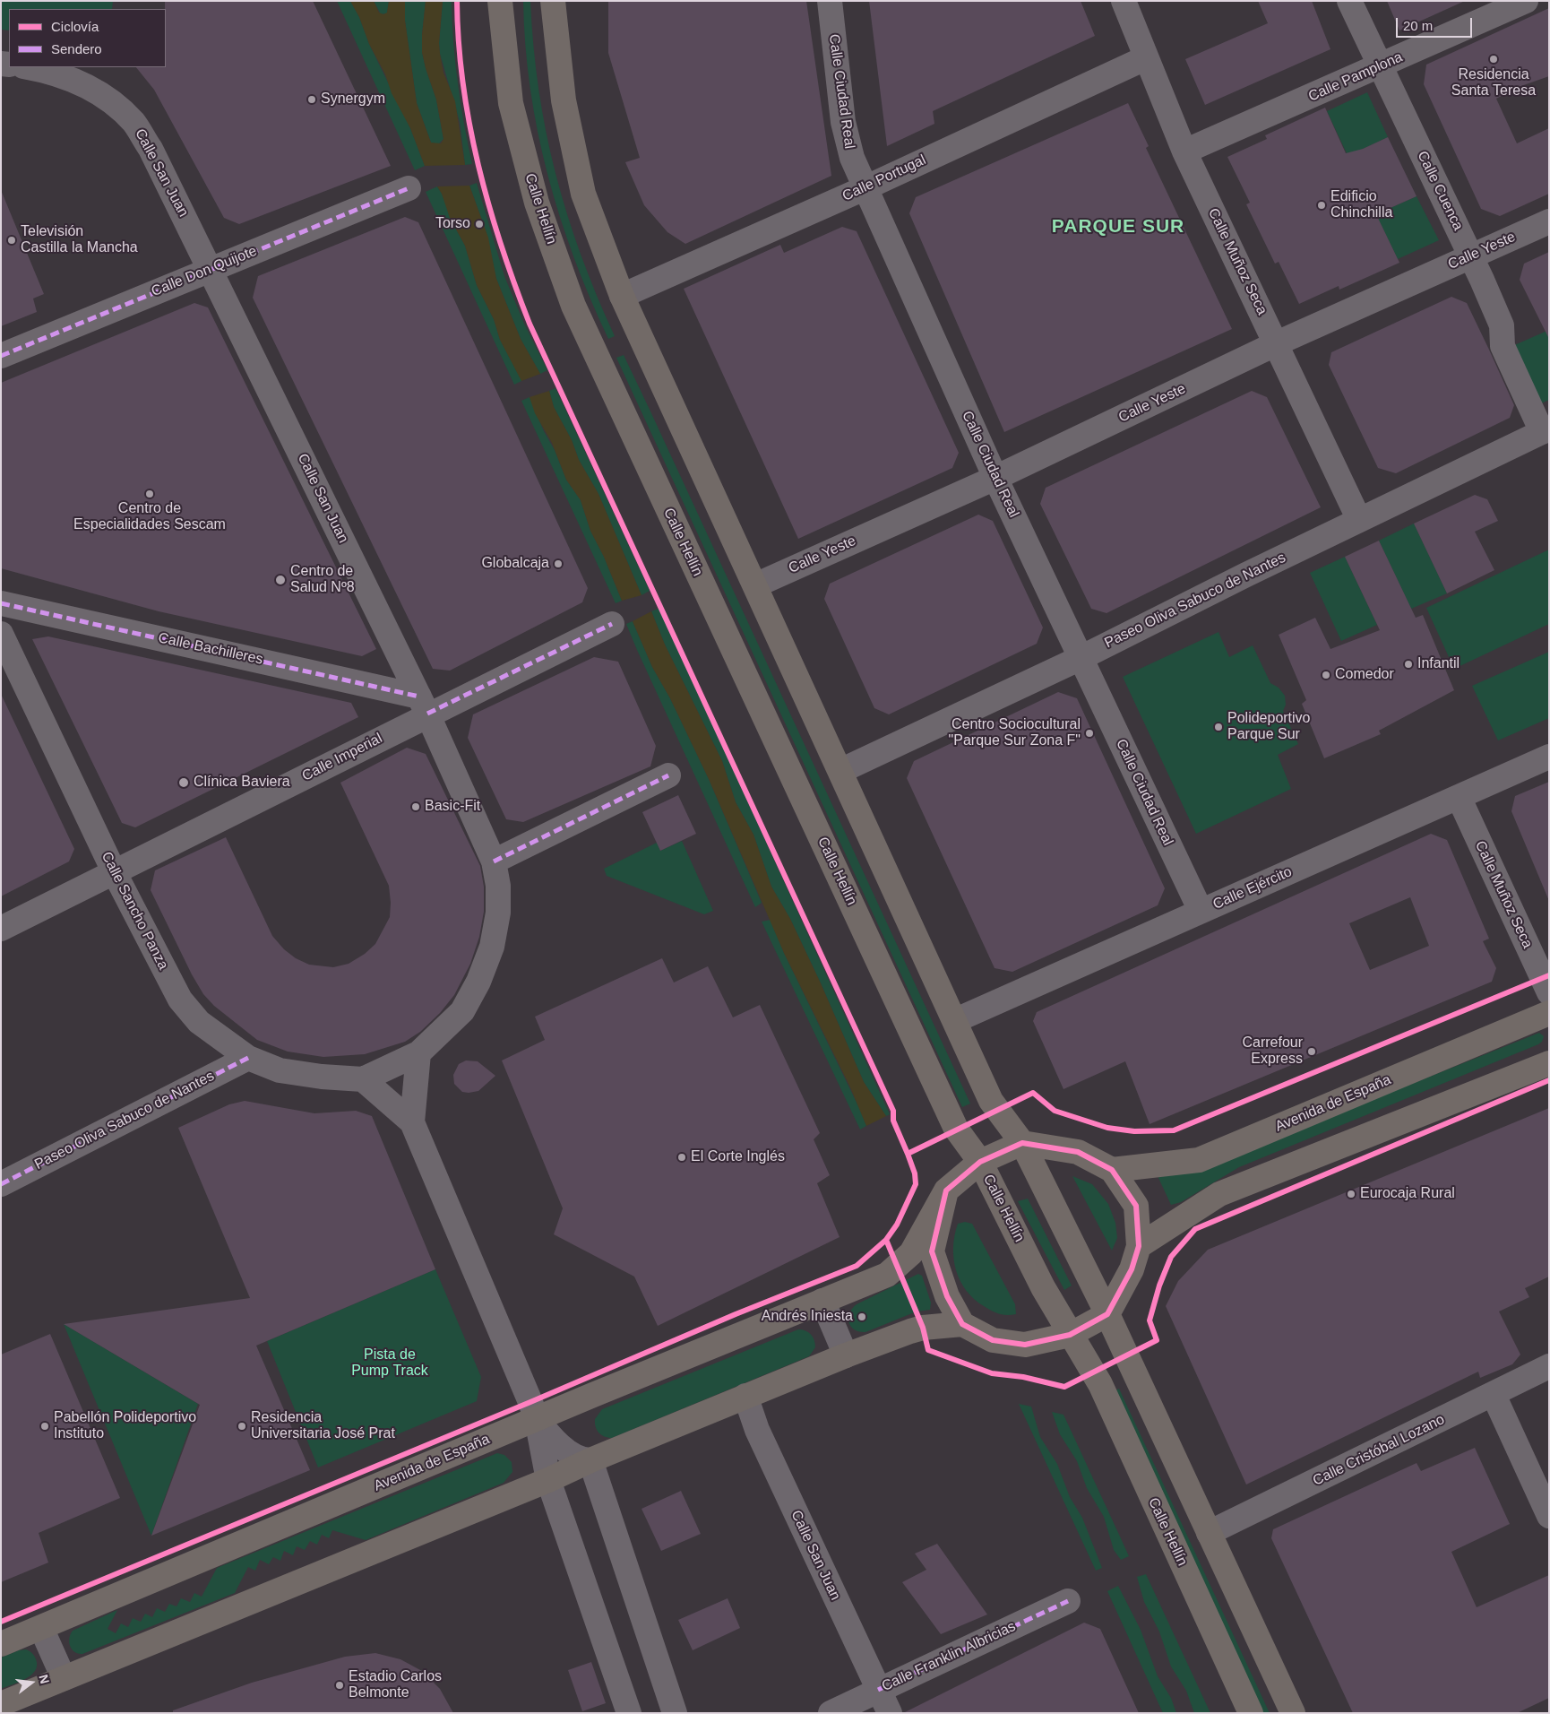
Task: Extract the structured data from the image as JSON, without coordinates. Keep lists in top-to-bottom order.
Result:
{
  "streets": {
    "main road": ["Calle Hellín", "Avenida de España"],
    "street": [
      "Calle Pamplona",
      "Calle Ciudad Real",
      "Calle San Juan",
      "Calle Portugal",
      "Calle Cuenca",
      "Calle Yeste",
      "Calle Muñoz Seca",
      "Calle Don Quijote",
      "Paseo Oliva Sabuco de Nantes",
      "Calle Bachilleres",
      "Calle Imperial",
      "Calle Ejército",
      "Calle Sancho Panza",
      "Calle Cristóbal Lozano",
      "Calle Franklin Albricias"
    ]
  },
  "crossings": [
    ["Calle Pamplona", "Calle Cuenca"],
    ["Calle Pamplona", "Calle Muñoz Seca"],
    ["Calle Ciudad Real", "Calle Portugal"],
    ["Calle Ciudad Real", "Calle Yeste"],
    ["Calle Ciudad Real", "Paseo Oliva Sabuco de Nantes"],
    ["Calle Ciudad Real", "Calle Ejército"],
    ["Calle San Juan", "Calle Don Quijote"],
    ["Calle San Juan", "Calle Bachilleres"],
    ["Calle San Juan", "Calle Imperial"],
    ["Calle San Juan", "Calle Sancho Panza"],
    ["Calle San Juan", "Calle Franklin Albricias"],
    ["Calle Portugal", "Calle Muñoz Seca"],
    ["Calle Cuenca", "Calle Yeste"],
    ["Calle Cuenca", "Paseo Oliva Sabuco de Nantes"],
    ["Calle Hellín", "Avenida de España"],
    ["Calle Yeste", "Calle Muñoz Seca"],
    ["Calle Muñoz Seca", "Paseo Oliva Sabuco de Nantes"],
    ["Calle Muñoz Seca", "Calle Ejército"],
    ["Paseo Oliva Sabuco de Nantes", "Calle Sancho Panza"],
    ["Calle Bachilleres", "Calle Imperial"],
    ["Calle Imperial", "Calle Sancho Panza"]
  ],
  "districts": ["PARQUE SUR"],
  "parks": ["Pista de Pump Track"],
  "places": [
    "Residencia Santa Teresa",
    "Synergym",
    "Edificio Chinchilla",
    "Torso",
    "Televisión Castilla la Mancha",
    "Centro de Especialidades Sescam",
    "Globalcaja",
    "Centro de Salud Nº8",
    "Infantil",
    "Comedor",
    "Polideportivo Parque Sur",
    "Centro Sociocultural \"Parque Sur Zona F\"",
    "Clínica Baviera",
    "Basic-Fit",
    "Carrefour Express",
    "El Corte Inglés",
    "Eurocaja Rural",
    "Andrés Iniesta",
    "Pabellón Polideportivo Instituto",
    "Residencia Universitaria José Prat",
    "Estadio Carlos Belmonte"
  ],
  "legend": ["Ciclovía", "Sendero"],
  "scale_bar": "20 m",
  "north": "right"
}
